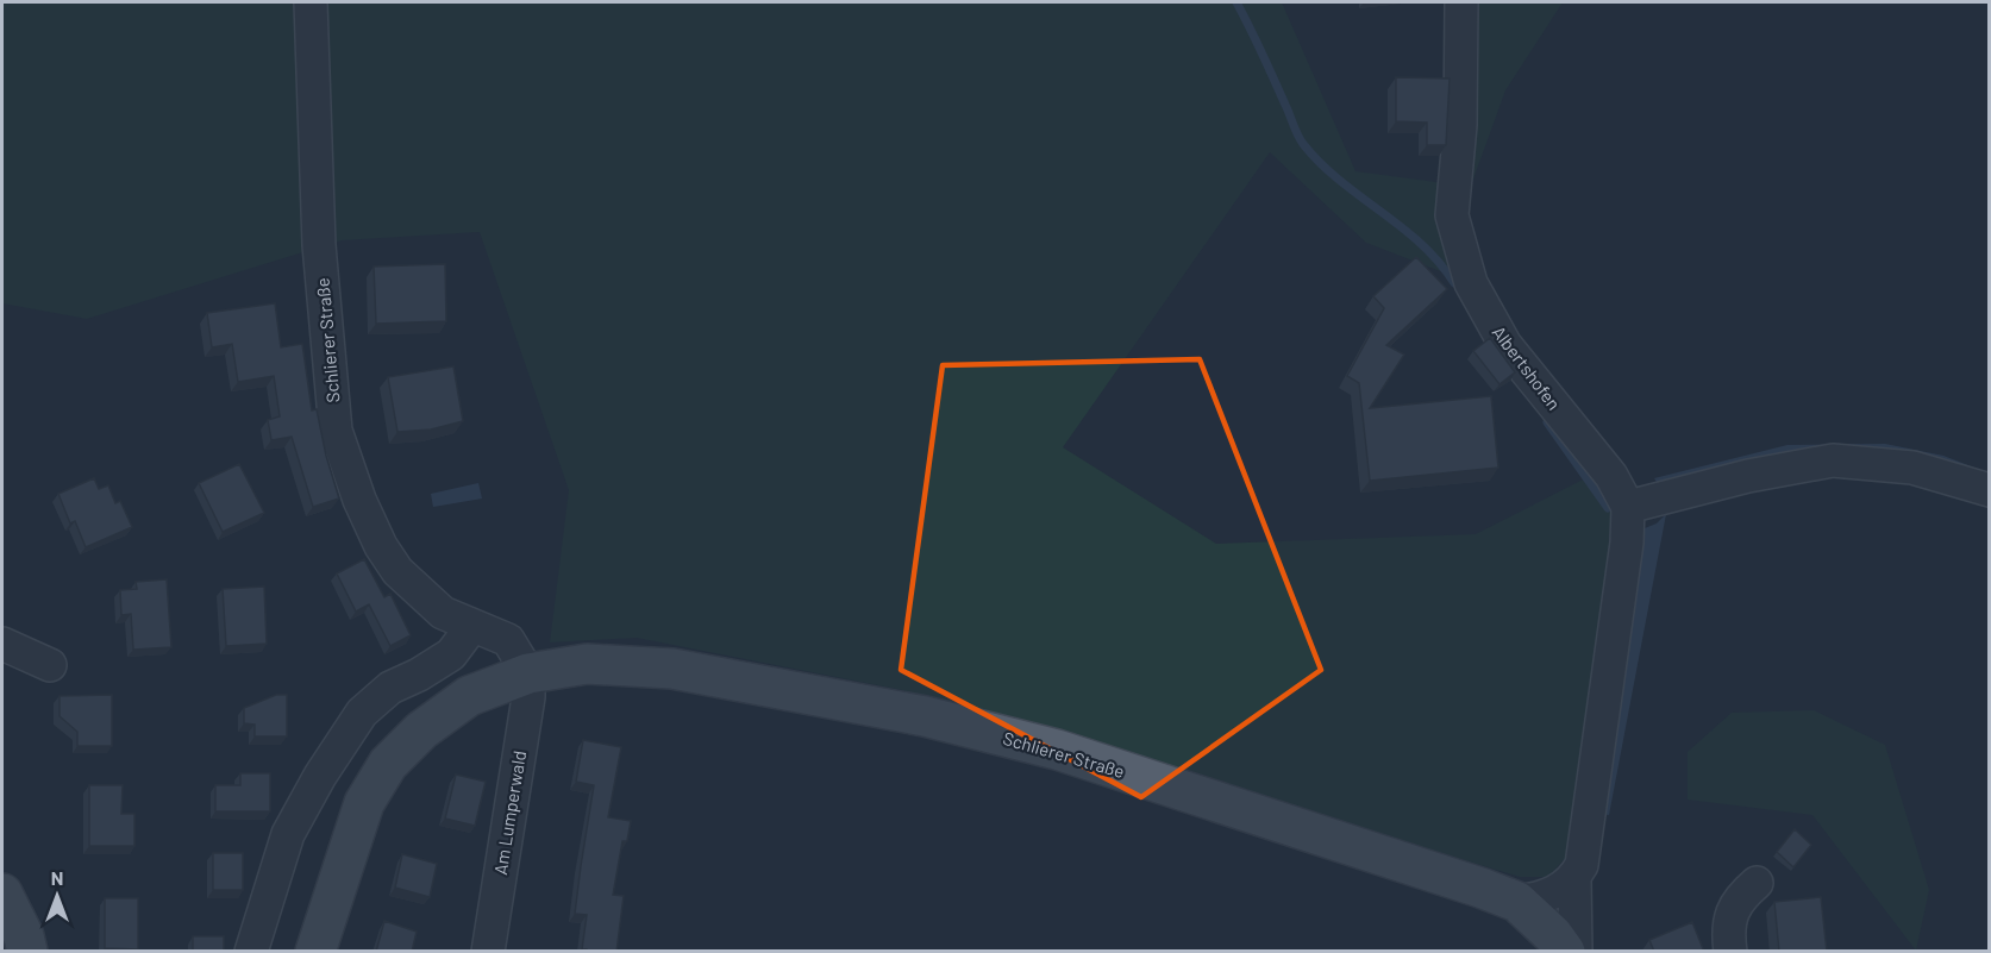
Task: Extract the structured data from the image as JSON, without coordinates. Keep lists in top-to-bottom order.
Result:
{
  "streets": {
    "main road": ["Schlierer Straße"],
    "street": ["Albertshofen", "Am Lumperwald"]
  },
  "crossings": [
    ["Schlierer Straße", "Am Lumperwald"]
  ],
  "north": "top"
}
